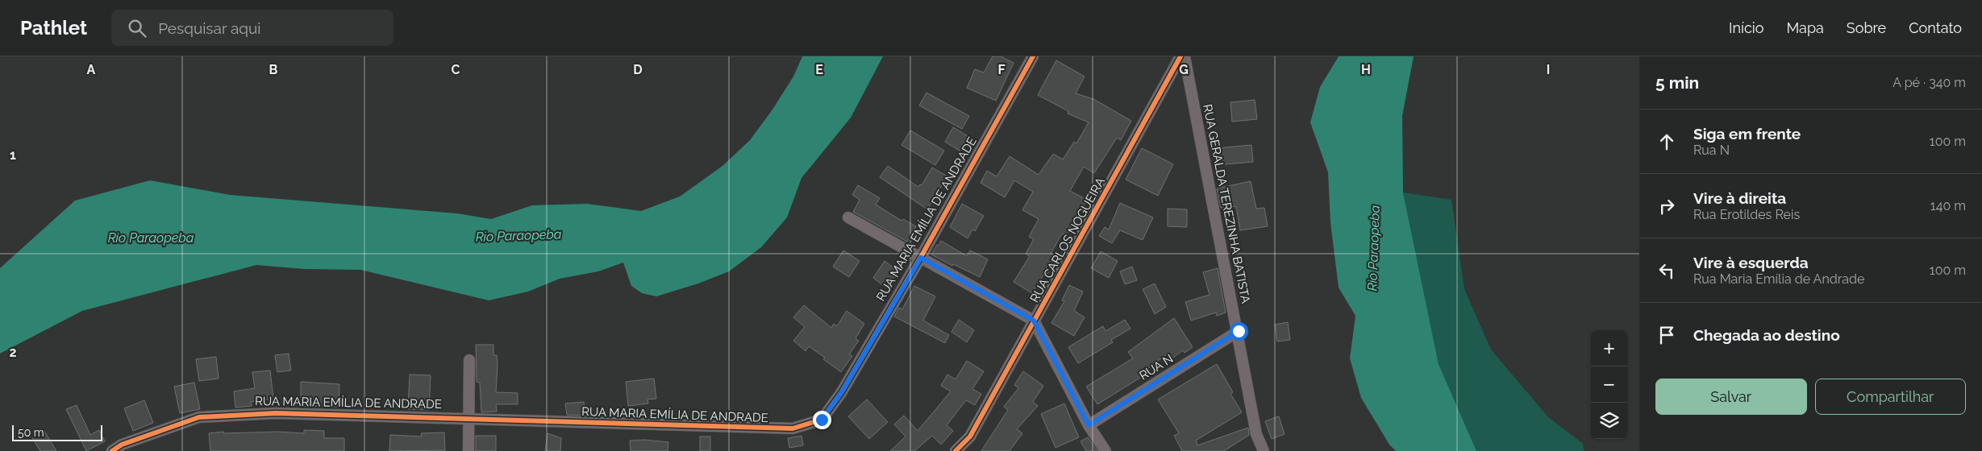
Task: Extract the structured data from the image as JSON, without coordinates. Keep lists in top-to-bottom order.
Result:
{
  "streets": {
    "street": [
      "RUA GERALDA TEREZINHA BATISTA",
      "RUA MARIA EMÍLIA DE ANDRADE",
      "RUA CARLOS NOGUEIRA",
      "RUA N"
    ]
  },
  "crossings": [
    ["RUA GERALDA TEREZINHA BATISTA", "RUA N"]
  ],
  "water": ["Rio Paraopeba"],
  "scale_bar": "50 m",
  "page": {
    "header": "Pathlet",
    "search": "Pesquisar aqui",
    "nav": [
      "Início",
      "Mapa",
      "Sobre",
      "Contato"
    ],
    "heading": ["5 min", "A pé · 340 m"],
    "list": [
      ["Siga em frente", "Rua N", "100 m"],
      ["Vire à direita", "Rua Erotildes Reis", "140 m"],
      ["Vire à esquerda", "Rua Maria Emília de Andrade", "100 m"],
      "Chegada ao destino"
    ],
    "map_buttons": ["+", "−"],
    "buttons": ["Salvar", "Compartilhar"],
    "scale": "50 m"
  },
  "grid": {
    "columns": [
      "A",
      "B",
      "C",
      "D",
      "E",
      "F",
      "G",
      "H",
      "I"
    ],
    "rows": ["1", "2"]
  }
}
